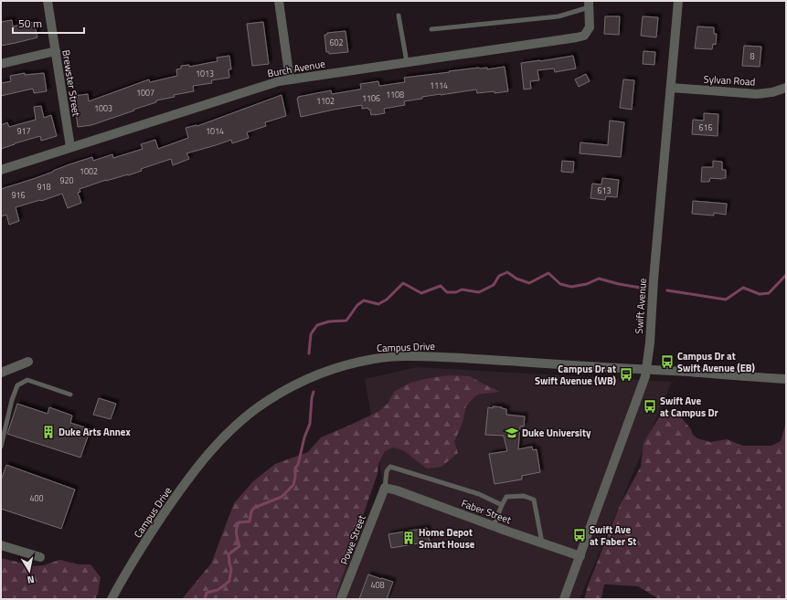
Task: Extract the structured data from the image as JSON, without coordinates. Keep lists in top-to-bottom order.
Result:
{
  "streets": {
    "street": [
      "Burch Avenue",
      "Sylvan Road",
      "Brewster Street",
      "Swift Avenue",
      "Campus Drive",
      "Faber Street",
      "Powe Street"
    ]
  },
  "crossings": [
    ["Burch Avenue", "Brewster Street"],
    ["Sylvan Road", "Swift Avenue"],
    ["Swift Avenue", "Campus Drive"],
    ["Swift Avenue", "Faber Street"],
    ["Faber Street", "Powe Street"]
  ],
  "places": {
    "bus stop": [
      "Campus Dr at Swift Avenue (EB)",
      "Campus Dr at Swift Avenue (WB)",
      "Swift Ave at Campus Dr",
      "Swift Ave at Faber St"
    ],
    "building": ["Duke Arts Annex", "Home Depot Smart House"],
    "school or university": ["Duke University"]
  },
  "house_numbers": [
    "602",
    "8",
    "1013",
    "1114",
    "1007",
    "1108",
    "1106",
    "1102",
    "1003",
    "616",
    "917",
    "1014",
    "1002",
    "920",
    "918",
    "613",
    "916",
    "400",
    "408"
  ],
  "scale_bar": "50 m",
  "north": "bottom"
}
